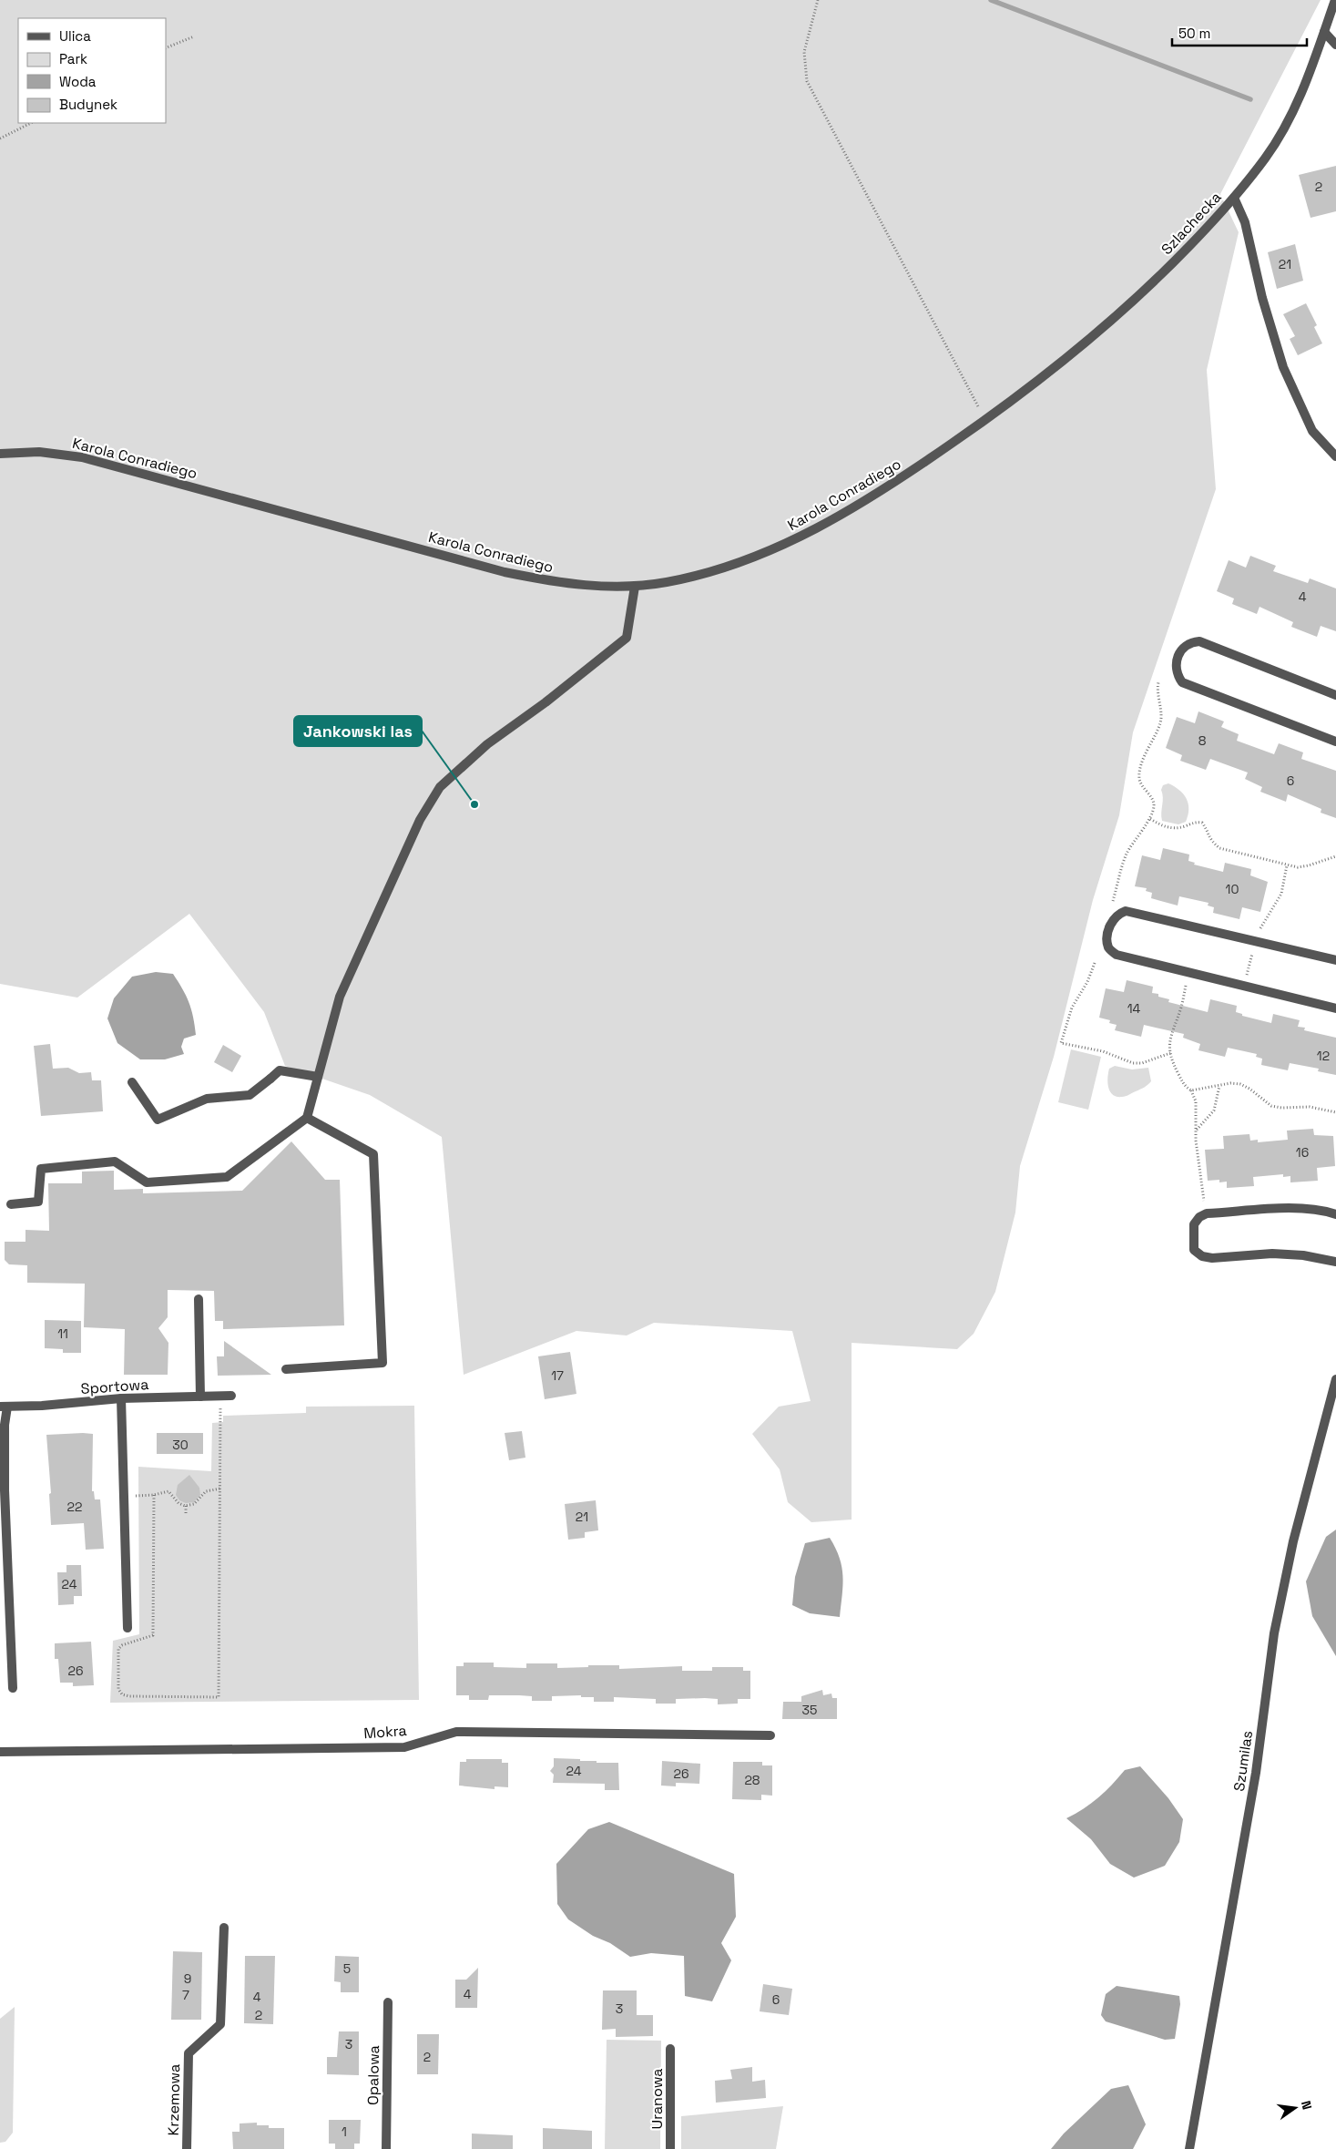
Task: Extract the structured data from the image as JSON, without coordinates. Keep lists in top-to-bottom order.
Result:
{
  "streets": {
    "street": [
      "Szlachecka",
      "Karola Conradiego",
      "Sportowa",
      "Mokra",
      "Szumilas",
      "Opalowa",
      "Uranowa",
      "Krzemowa"
    ]
  },
  "crossings": [
    ["Szlachecka", "Karola Conradiego"]
  ],
  "places": ["Jankowski las"],
  "house_numbers": [
    "2",
    "21",
    "4",
    "8",
    "6",
    "10",
    "14",
    "12",
    "16",
    "11",
    "17",
    "30",
    "22",
    "21",
    "24",
    "26",
    "35",
    "24",
    "26",
    "28",
    "5",
    "9",
    "4",
    "7",
    "4",
    "6",
    "3",
    "2",
    "3",
    "2",
    "1"
  ],
  "legend": [
    "Ulica",
    "Park",
    "Woda",
    "Budynek"
  ],
  "scale_bar": "50 m",
  "north": "right"
}
